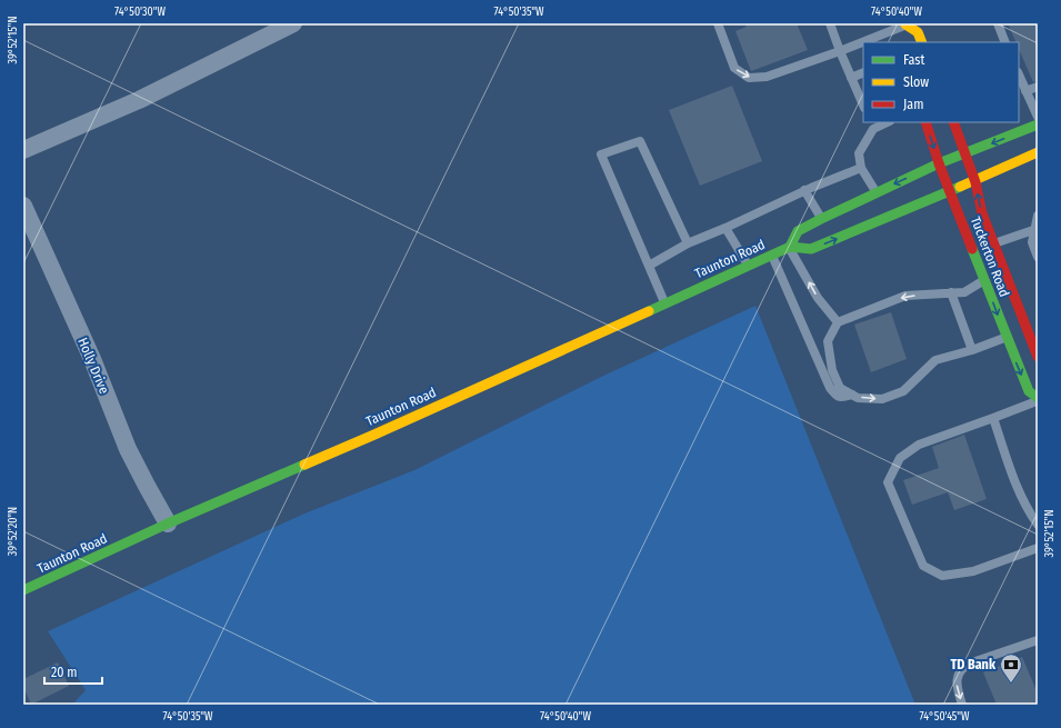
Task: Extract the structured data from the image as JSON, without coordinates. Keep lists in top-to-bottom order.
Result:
{
  "streets": {
    "street": ["Tuckerton Road", "Taunton Road", "Holly Drive"]
  },
  "crossings": [
    ["Tuckerton Road", "Taunton Road"],
    ["Taunton Road", "Holly Drive"]
  ],
  "places": {
    "bank": ["TD Bank"]
  },
  "legend": ["Fast", "Slow", "Jam"],
  "scale_bar": "20 m",
  "coordinates": [
    "74°50'30\"W",
    "74°50'35\"W",
    "74°50'40\"W",
    "39°52'15\"N",
    "39°52'20\"N",
    "74°50'45\"W"
  ]
}
